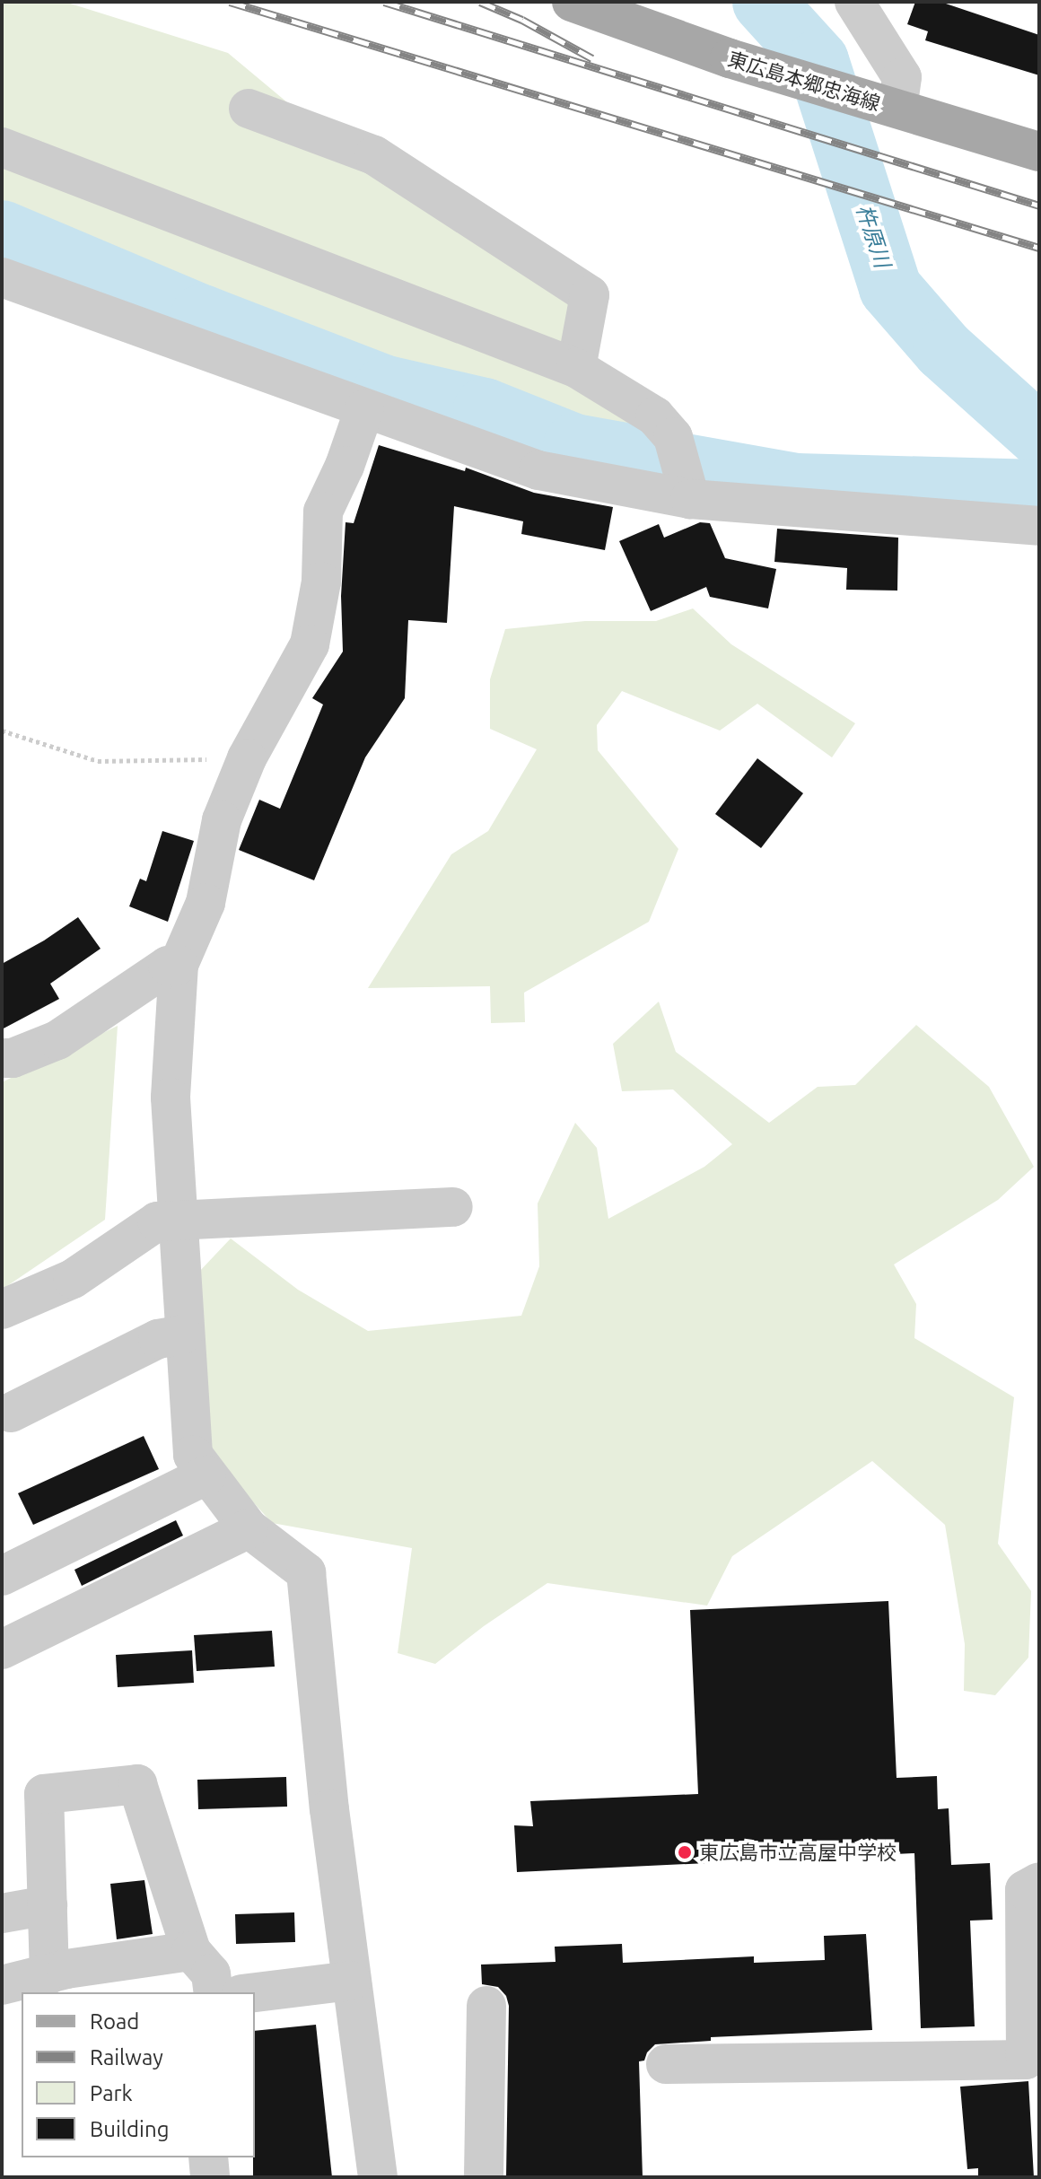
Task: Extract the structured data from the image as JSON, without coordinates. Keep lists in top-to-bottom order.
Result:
{
  "streets": {
    "main road": ["東広島本郷忠海線"]
  },
  "water": ["杵原川"],
  "places": ["東広島市立高屋中学校"],
  "legend": [
    "Road",
    "Railway",
    "Park",
    "Building"
  ]
}
